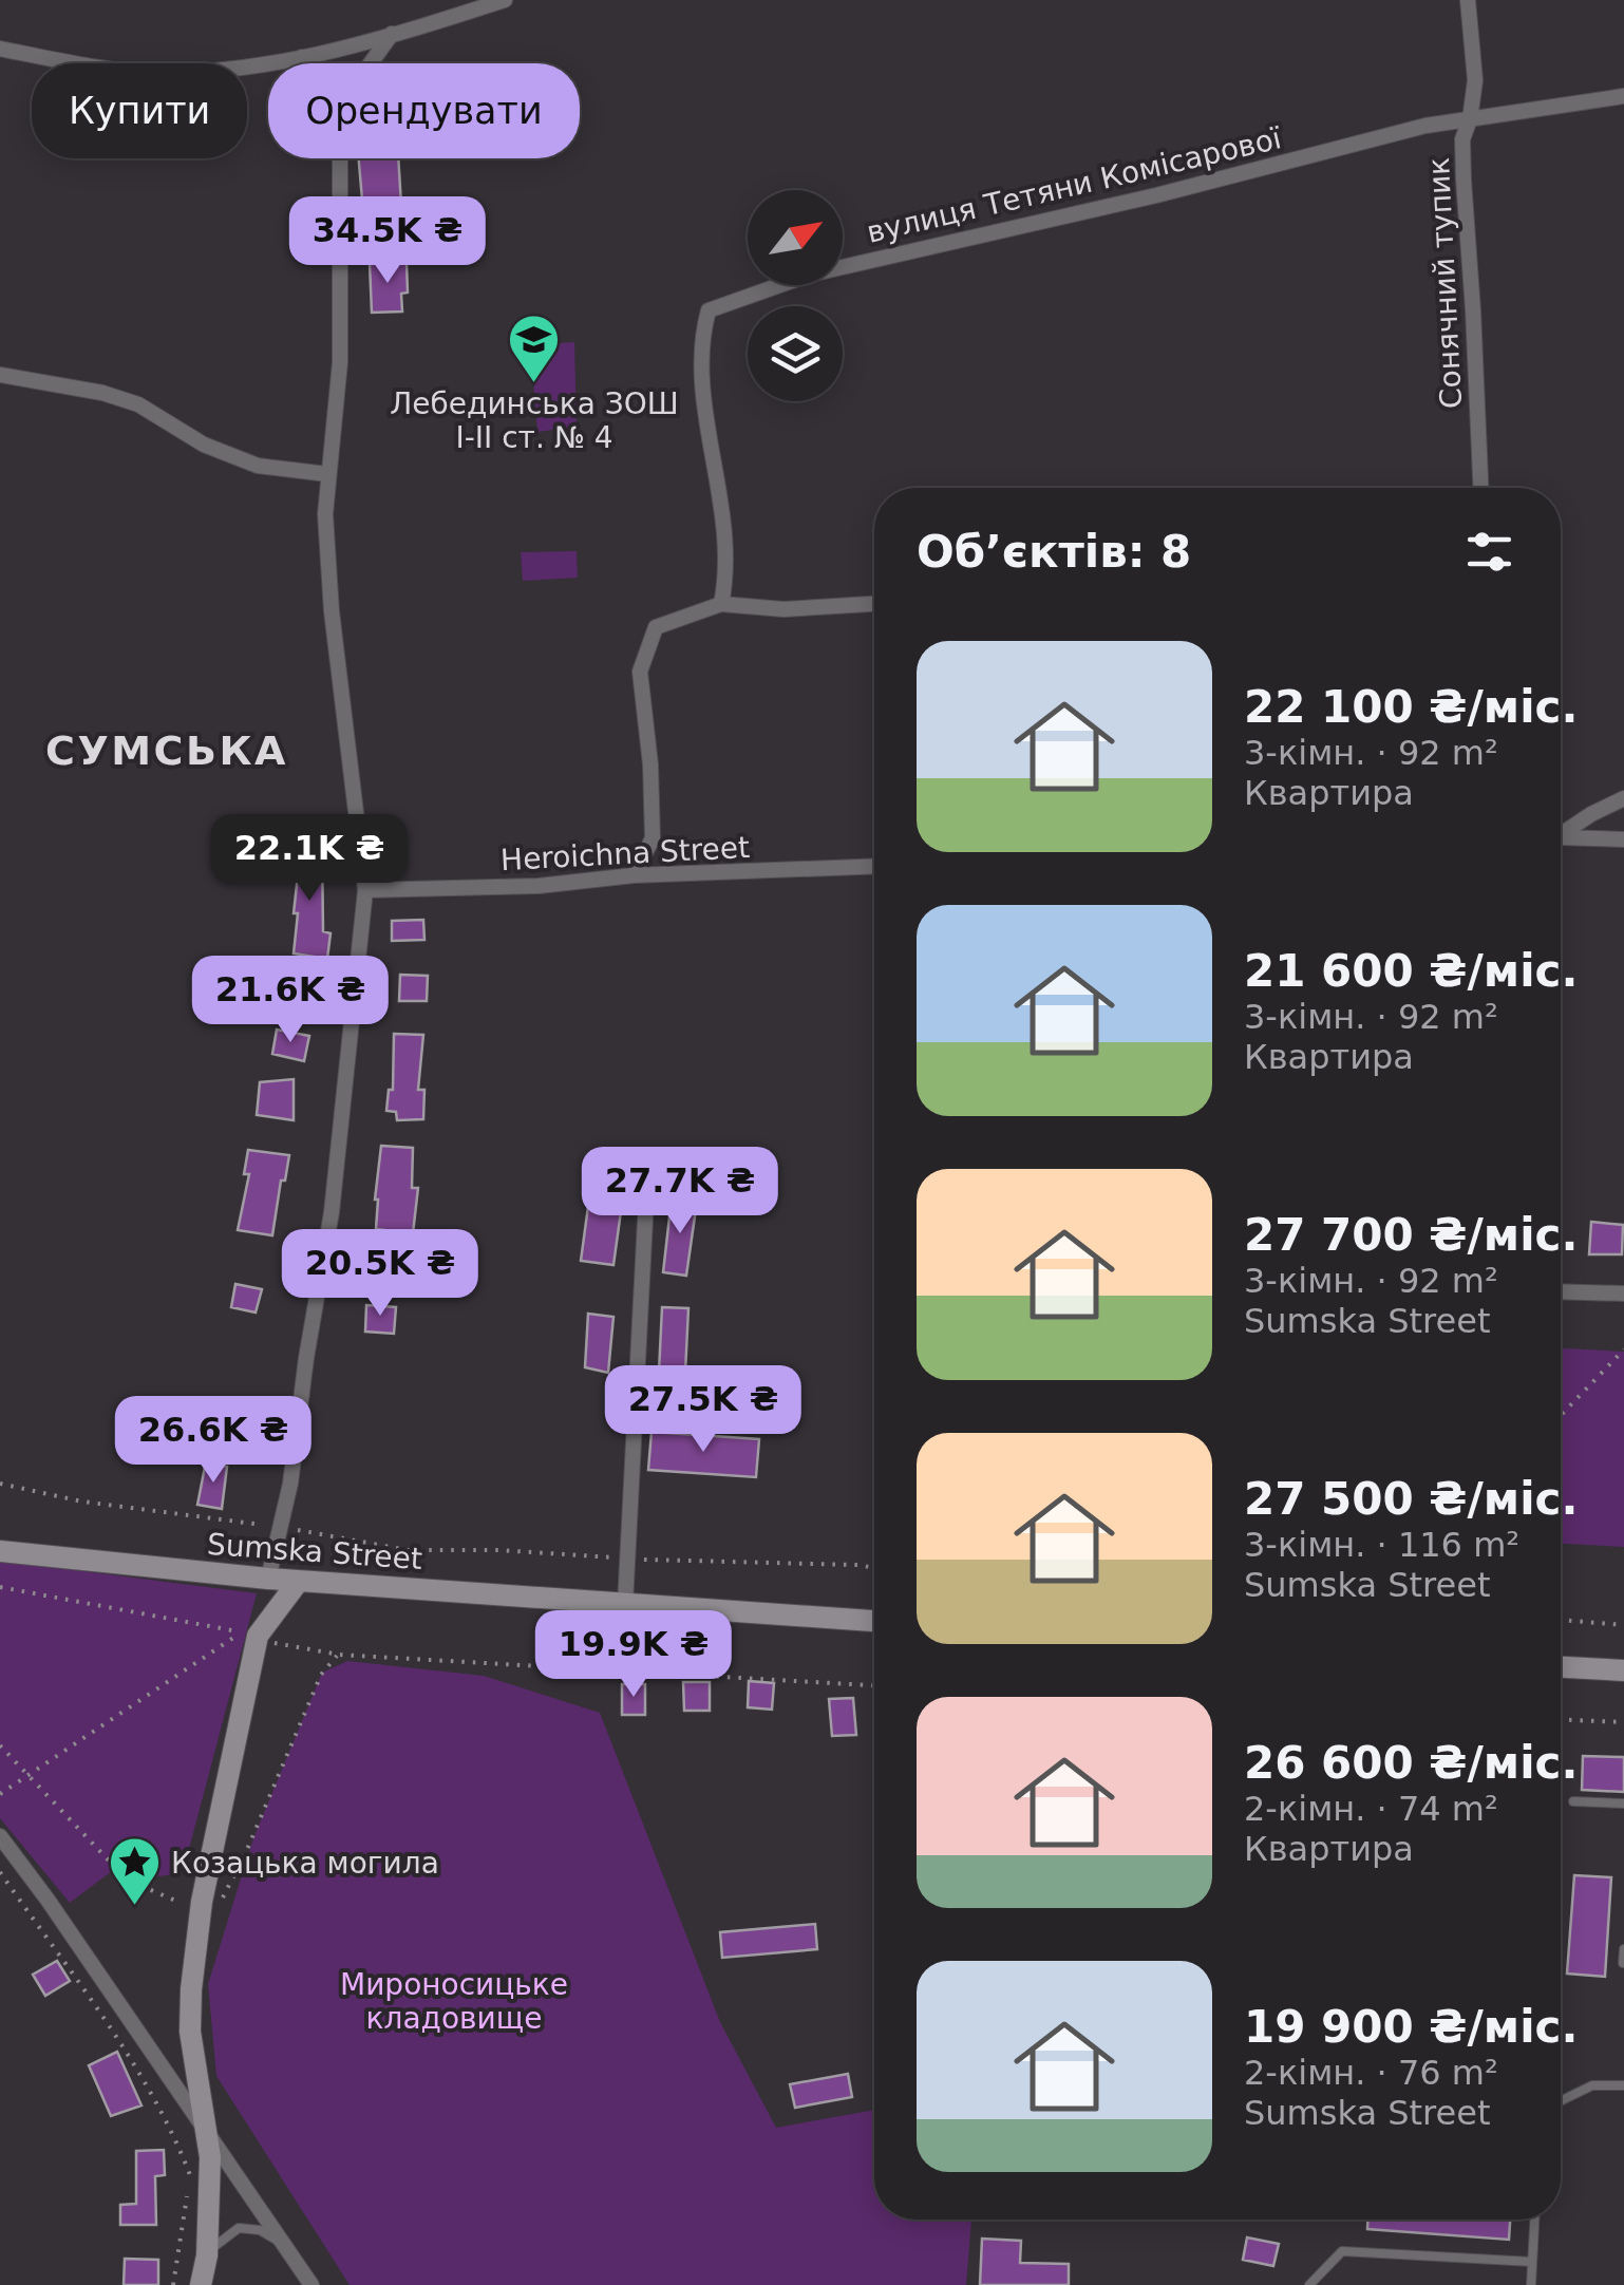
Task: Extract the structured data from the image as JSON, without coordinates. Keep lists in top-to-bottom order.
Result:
{
  "streets": {
    "main road": ["Sumska Street"],
    "street": ["вулиця Тетяни Комісарової", "Сонячний тупик", "Heroichna Street"]
  },
  "crossings": [
    ["вулиця Тетяни Комісарової", "Сонячний тупик"]
  ],
  "districts": ["СУМСЬКА"],
  "parks": ["Мироносицьке кладовище"],
  "places": {
    "school or university": ["Лебединська ЗОШ І-ІІ ст. № 4"],
    "place": ["Козацька могила"]
  },
  "north": "top right",
  "page": {
    "chip": ["Купити", "Орендувати"],
    "price": [
      "34.5K ₴",
      "22.1K ₴",
      "21.6K ₴",
      "27.7K ₴",
      "20.5K ₴",
      "27.5K ₴",
      "26.6K ₴",
      "19.9K ₴"
    ],
    "heading": "Об’єктів: 8",
    "list": [
      {
        "name": "22 100 ₴/міс.",
        "note": "3-кімн. · 92 m² · Квартира"
      },
      {
        "name": "21 600 ₴/міс.",
        "note": "3-кімн. · 92 m² · Квартира"
      },
      {
        "name": "27 700 ₴/міс.",
        "note": "3-кімн. · 92 m² · Sumska Street"
      },
      {
        "name": "27 500 ₴/міс.",
        "note": "3-кімн. · 116 m² · Sumska Street"
      },
      {
        "name": "26 600 ₴/міс.",
        "note": "2-кімн. · 74 m² · Квартира"
      },
      {
        "name": "19 900 ₴/міс.",
        "note": "2-кімн. · 76 m² · Sumska Street"
      }
    ]
  }
}
